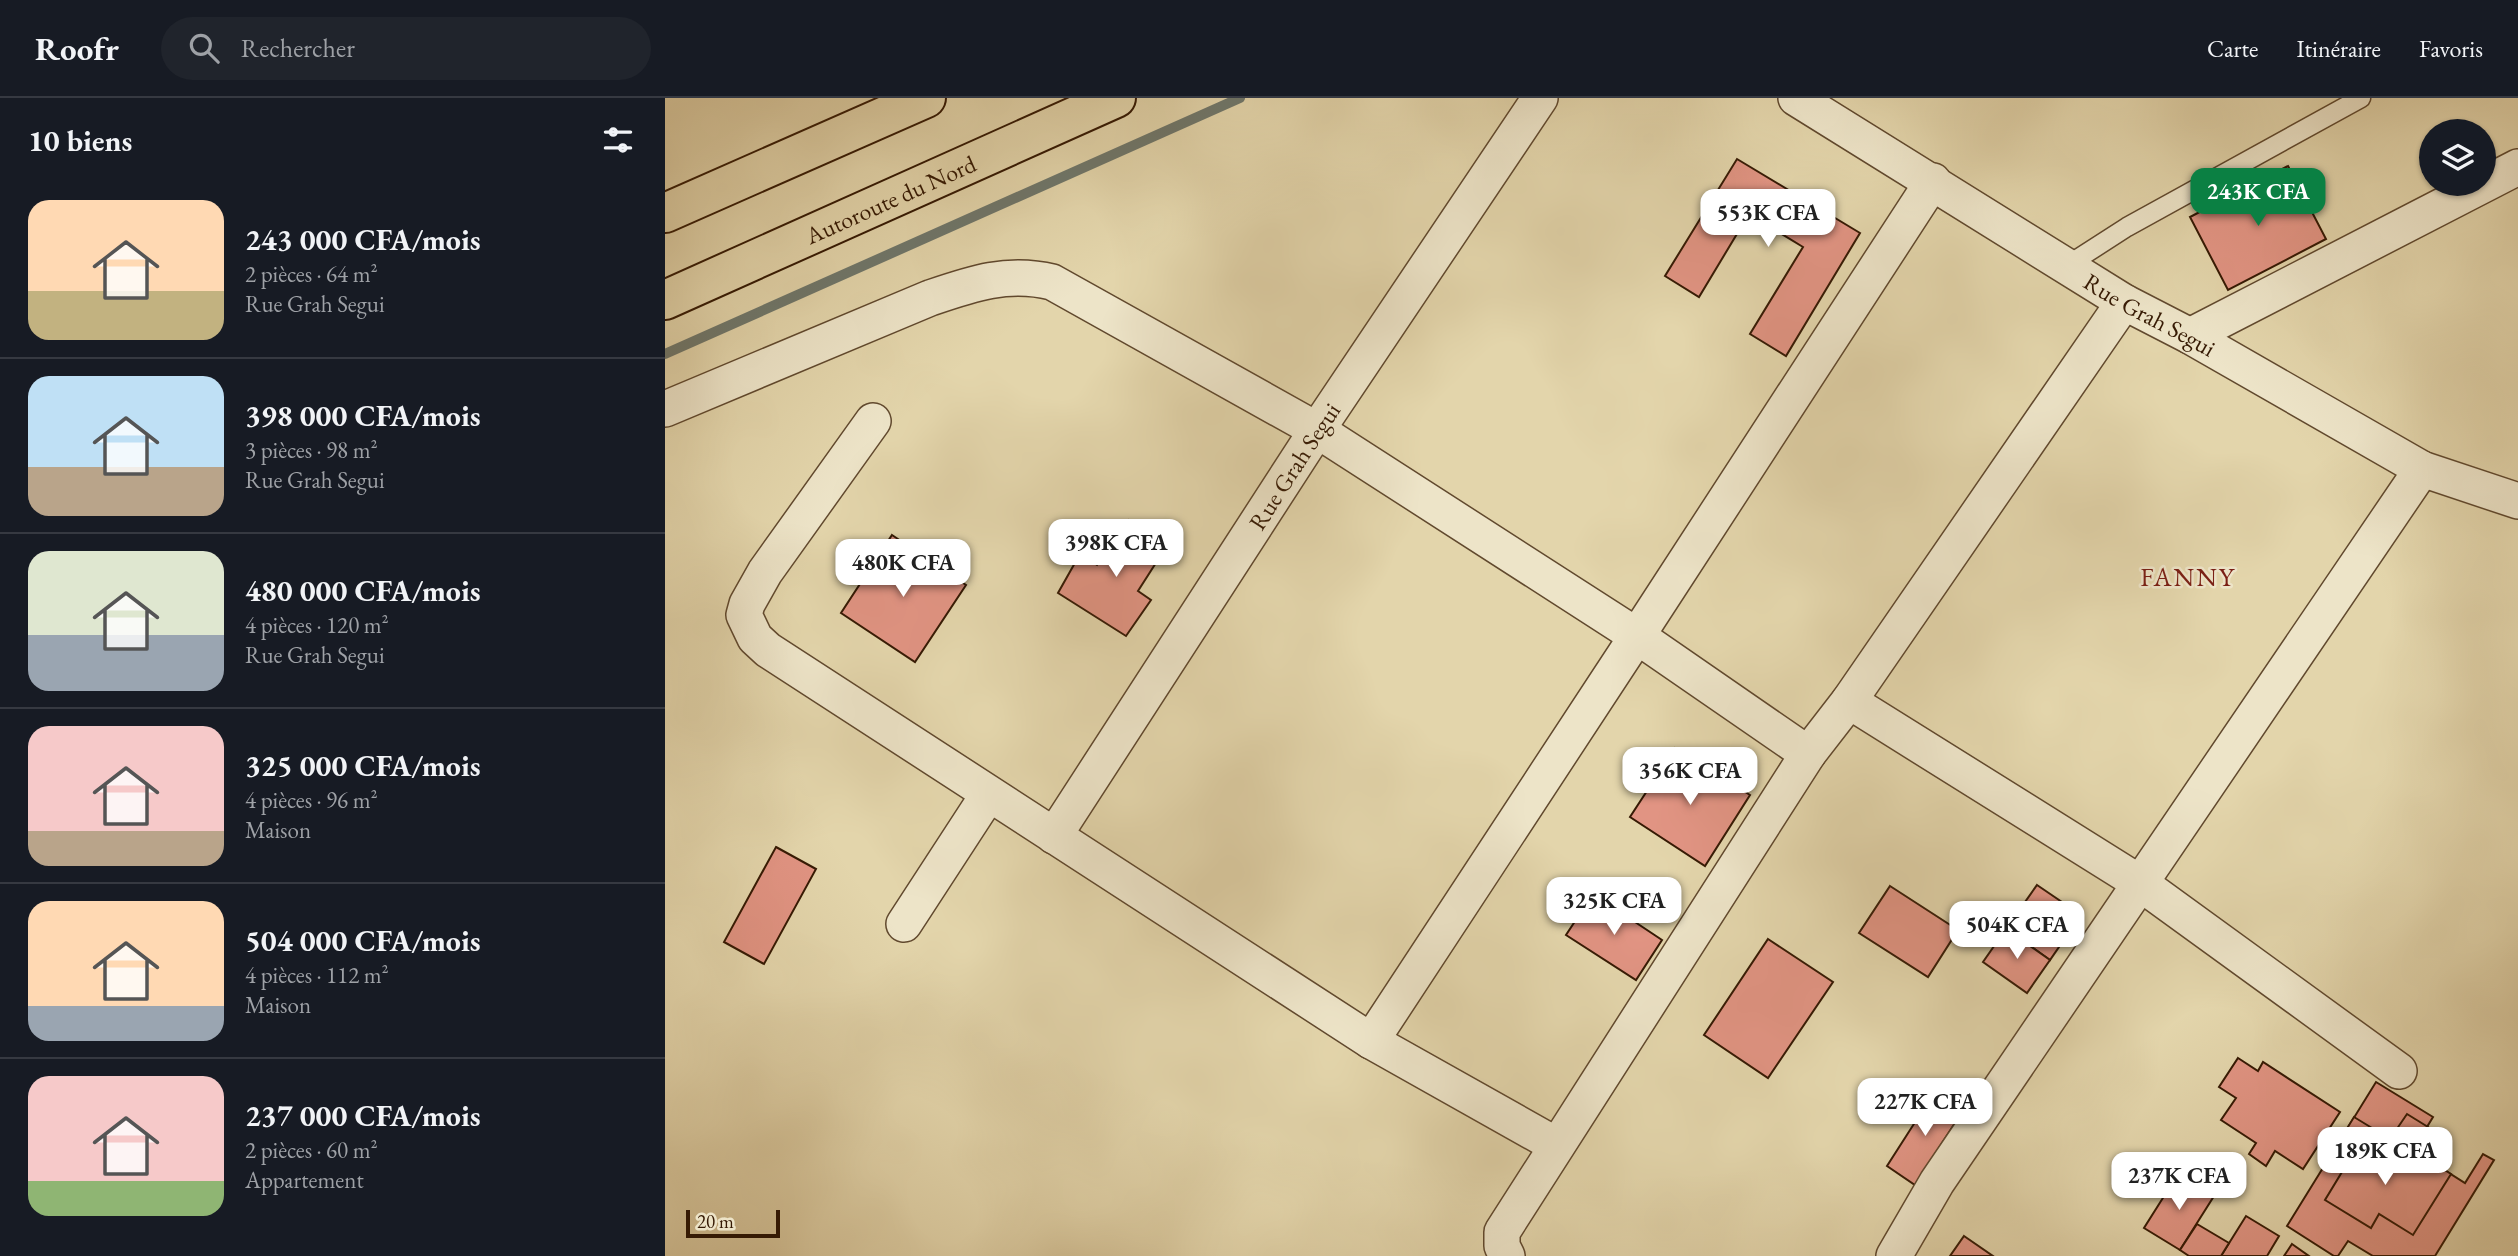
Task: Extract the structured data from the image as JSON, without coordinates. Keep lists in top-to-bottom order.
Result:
{
  "streets": {
    "highway": ["Autoroute du Nord"],
    "street": ["Rue Grah Segui"]
  },
  "districts": ["FANNY"],
  "scale_bar": "20 m",
  "page": {
    "header": "Roofr",
    "search": "Rechercher",
    "nav": ["Carte", "Itinéraire", "Favoris"],
    "heading": "10 biens",
    "price": [
      "243K CFA",
      "553K CFA",
      "398K CFA",
      "480K CFA",
      "356K CFA",
      "325K CFA",
      "504K CFA",
      "227K CFA",
      "189K CFA",
      "237K CFA"
    ],
    "list": [
      {
        "name": "243 000 CFA/mois",
        "note": "2 pièces · 64 m² · Rue Grah Segui"
      },
      {
        "name": "398 000 CFA/mois",
        "note": "3 pièces · 98 m² · Rue Grah Segui"
      },
      {
        "name": "480 000 CFA/mois",
        "note": "4 pièces · 120 m² · Rue Grah Segui"
      },
      {
        "name": "325 000 CFA/mois",
        "note": "4 pièces · 96 m² · Maison"
      },
      {
        "name": "504 000 CFA/mois",
        "note": "4 pièces · 112 m² · Maison"
      },
      {
        "name": "237 000 CFA/mois",
        "note": "2 pièces · 60 m² · Appartement"
      }
    ],
    "scale": "20 m"
  }
}
